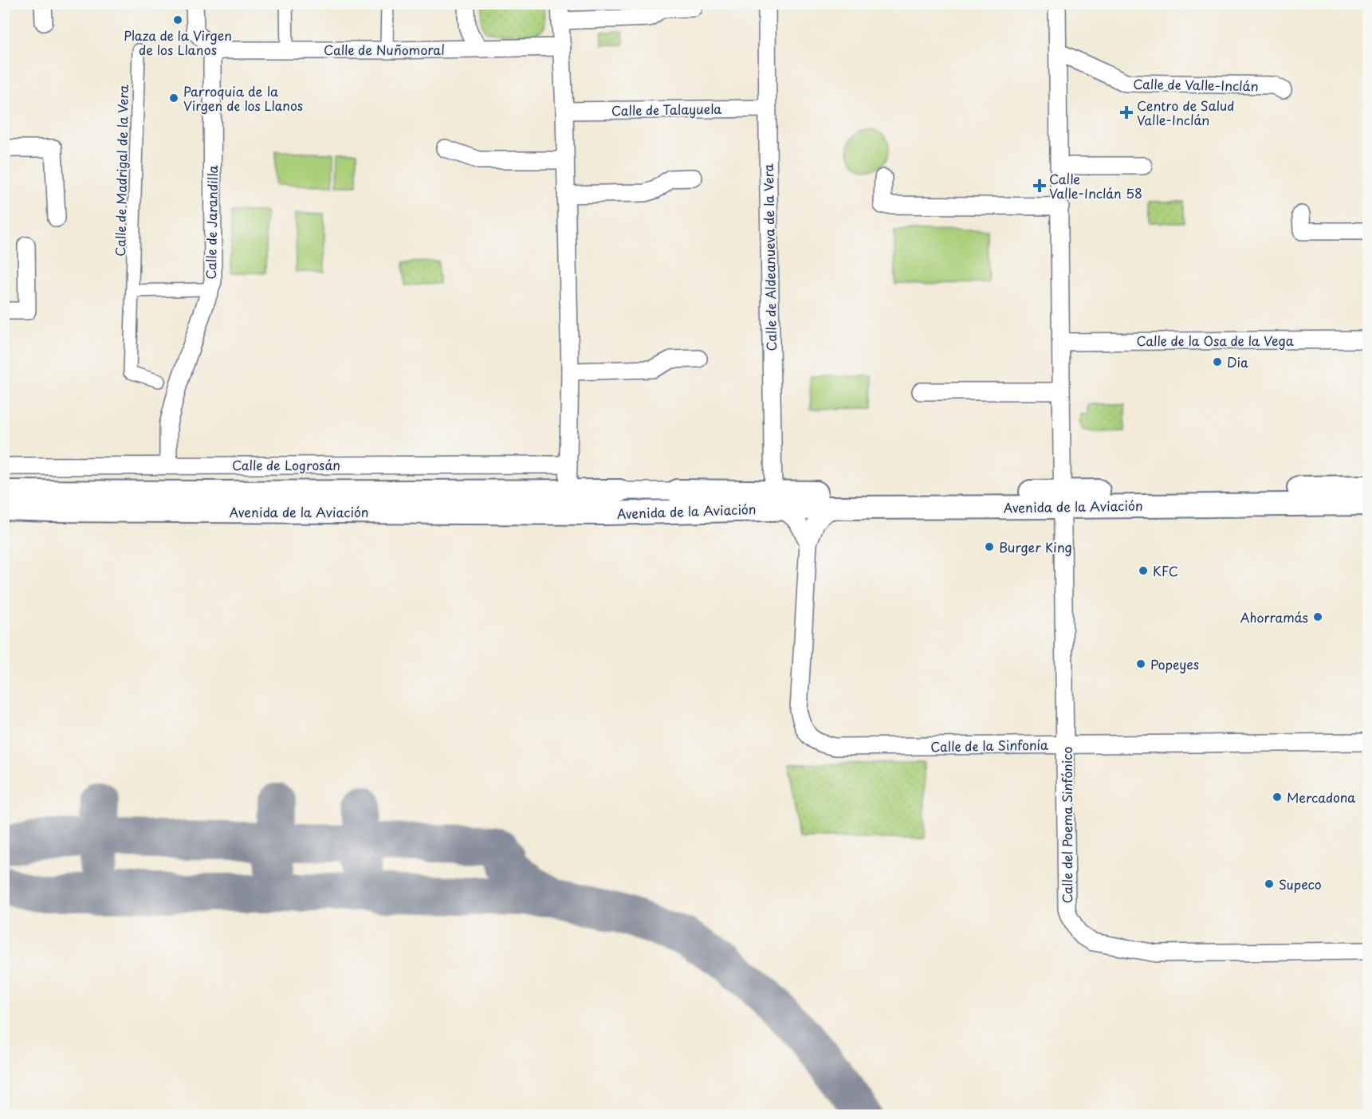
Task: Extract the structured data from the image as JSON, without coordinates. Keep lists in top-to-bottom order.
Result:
{
  "streets": {
    "main road": ["Avenida de la Aviación"],
    "street": [
      "Calle de Nuñomoral",
      "Calle de Valle-Inclán",
      "Calle de Talayuela",
      "Calle de Madrigal de la Vera",
      "Calle de Jarandilla",
      "Calle de Aldeanueva de la Vera",
      "Calle de la Osa de la Vega",
      "Calle de Logrosán",
      "Calle de la Sinfonía",
      "Calle del Poema Sinfónico"
    ]
  },
  "crossings": [
    ["Calle de Nuñomoral", "Calle de Jarandilla"],
    ["Calle de Talayuela", "Calle de Aldeanueva de la Vera"],
    ["Calle de Jarandilla", "Calle de Logrosán"],
    ["Calle de Aldeanueva de la Vera", "Avenida de la Aviación"],
    ["Avenida de la Aviación", "Calle de la Sinfonía"],
    ["Avenida de la Aviación", "Calle del Poema Sinfónico"],
    ["Calle de la Sinfonía", "Calle del Poema Sinfónico"]
  ],
  "places": {
    "other": [
      "Plaza de la Virgen de los Llanos",
      "Parroquia de la Virgen de los Llanos",
      "Dia",
      "Burger King",
      "KFC",
      "Ahorramás",
      "Popeyes",
      "Mercadona",
      "Supeco"
    ],
    "health": ["Centro de Salud Valle-Inclán", "Calle Valle-Inclán 58"]
  }
}
